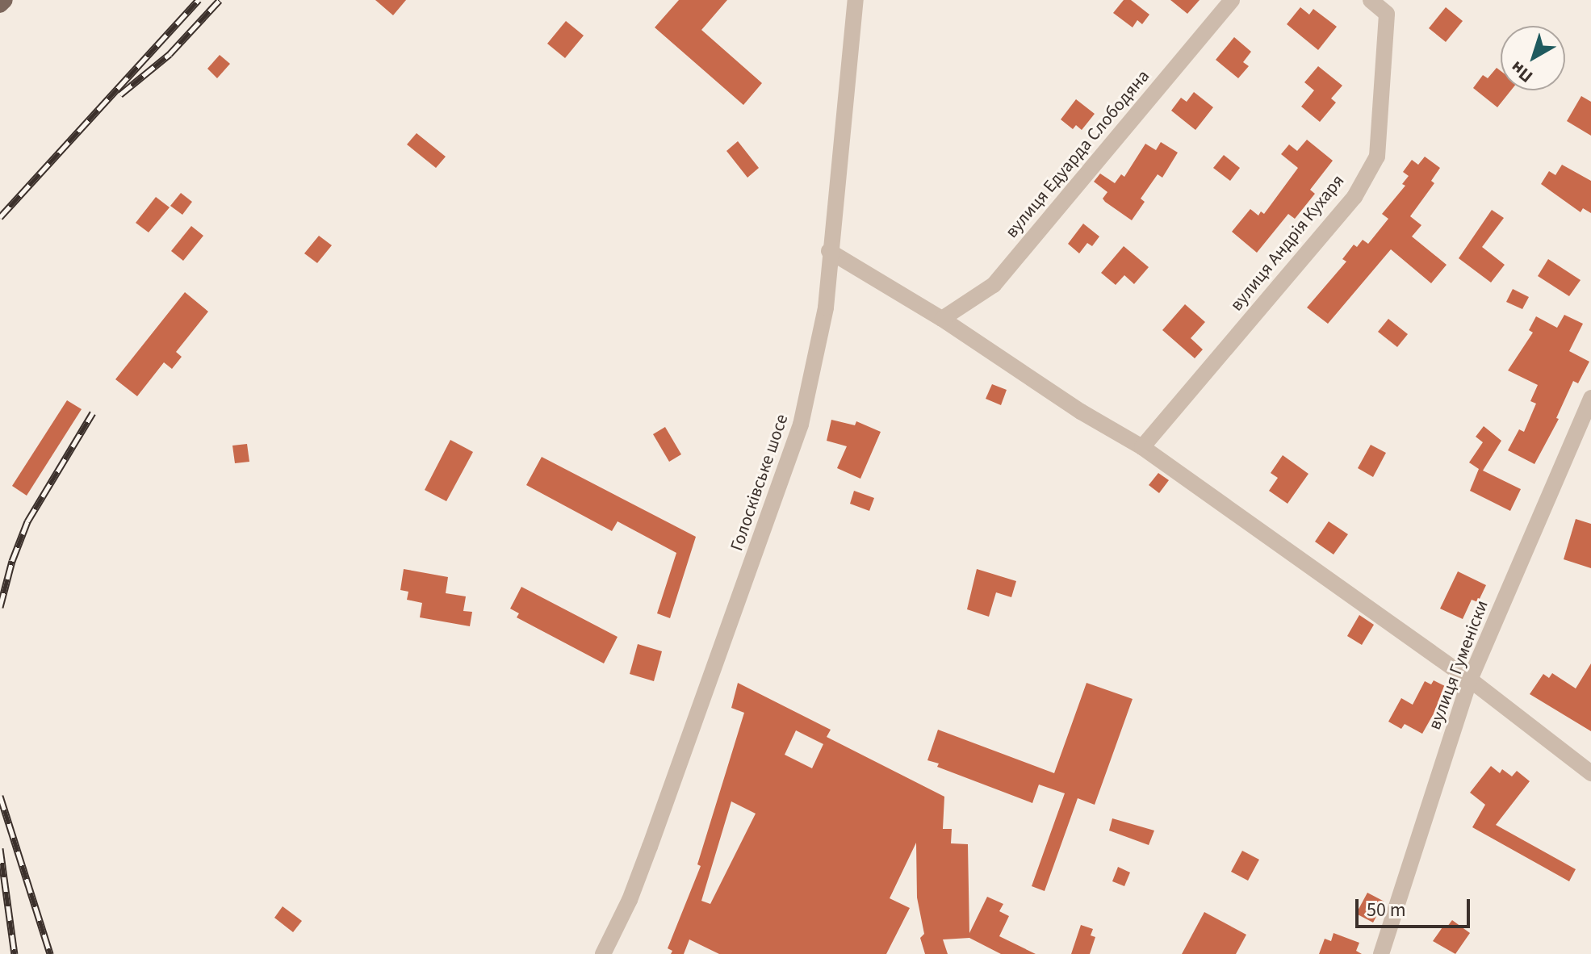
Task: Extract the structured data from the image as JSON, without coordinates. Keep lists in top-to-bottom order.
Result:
{
  "streets": {
    "street": [
      "вулиця Едуарда Слободяна",
      "вулиця Андрія Кухаря",
      "Голосківське шосе",
      "вулиця Гуменіски"
    ]
  },
  "scale_bar": "50 m",
  "north": "bottom left"
}
